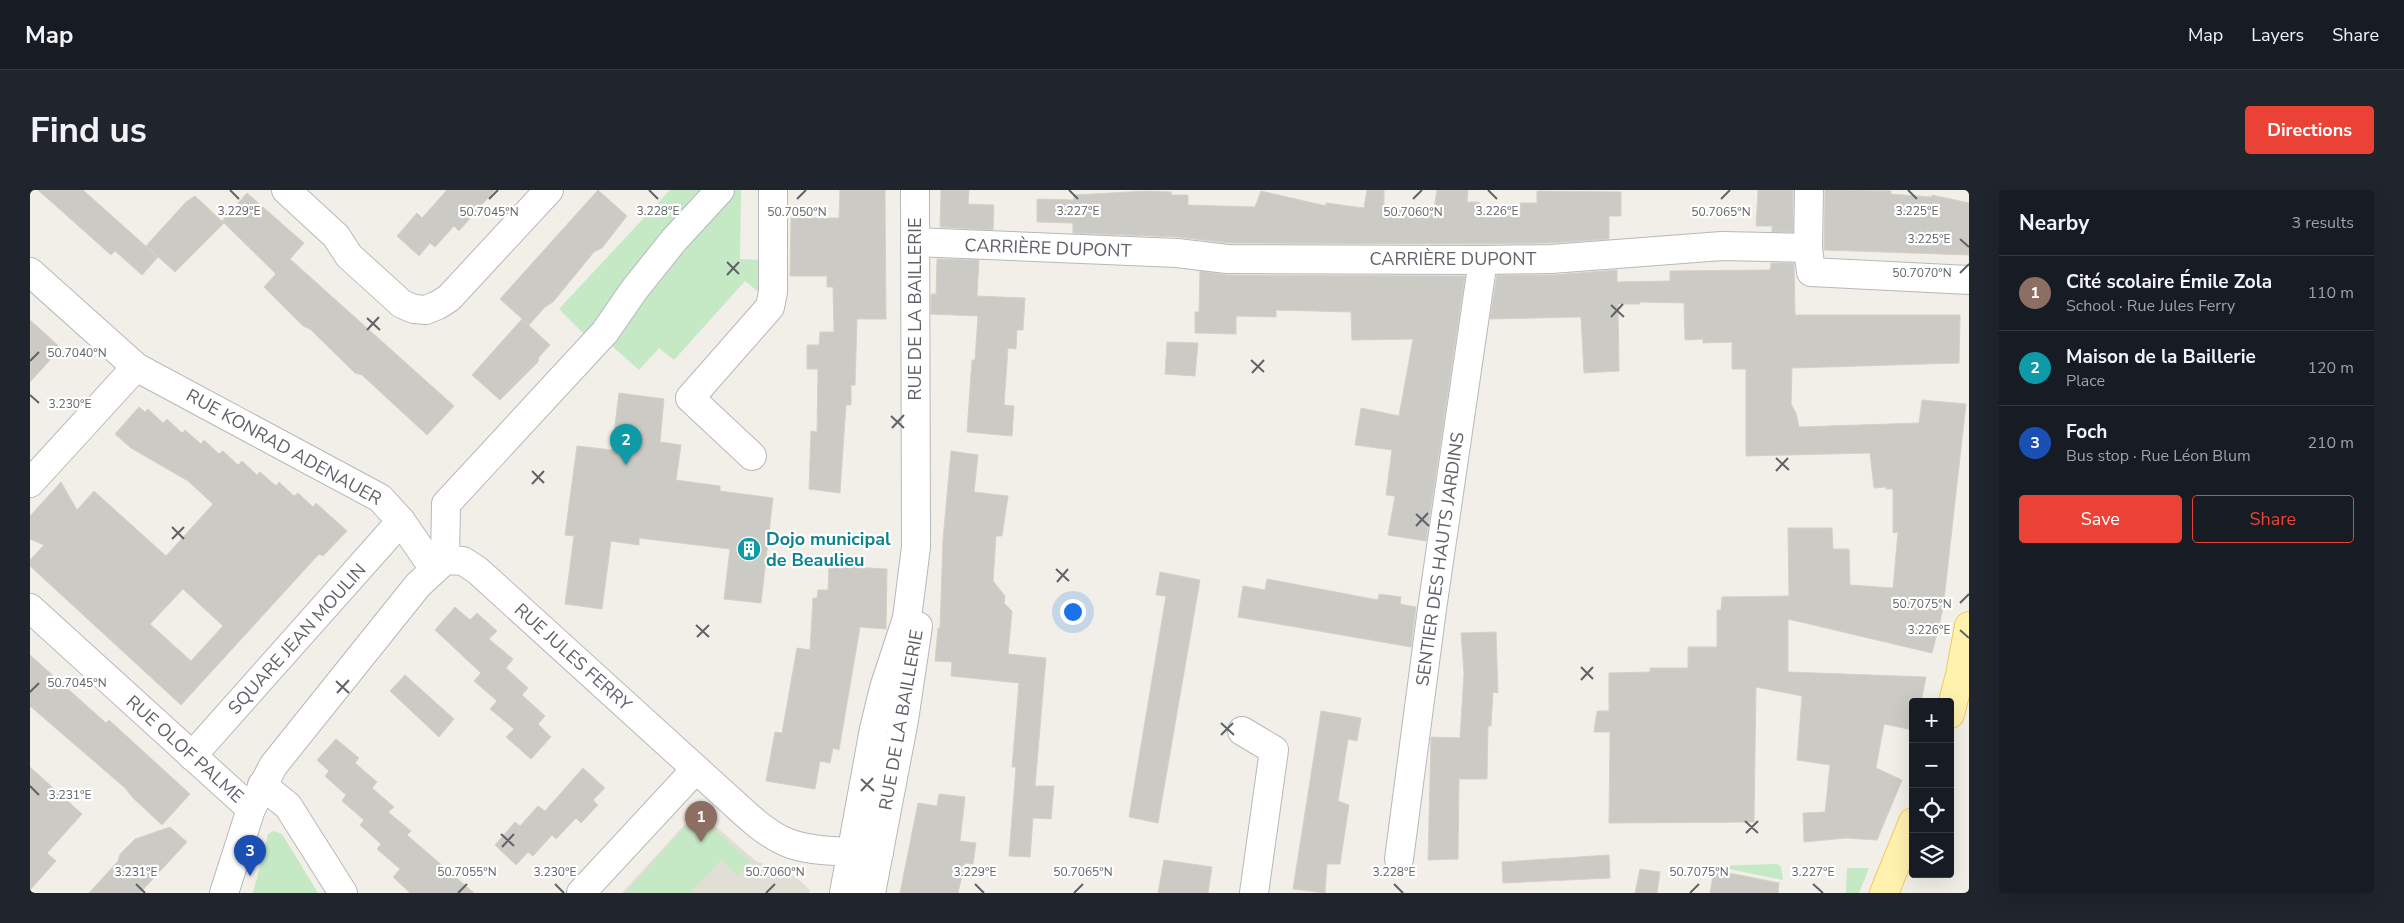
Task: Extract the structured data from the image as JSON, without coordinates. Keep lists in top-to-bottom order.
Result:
{
  "streets": {
    "street": [
      "CARRIÈRE DUPONT",
      "RUE DE LA BAILLERIE",
      "RUE KONRAD ADENAUER",
      "SENTIER DES HAUTS JARDINS",
      "SQUARE JEAN MOULIN",
      "RUE JULES FERRY",
      "RUE OLOF PALME"
    ]
  },
  "crossings": [
    ["CARRIÈRE DUPONT", "RUE DE LA BAILLERIE"],
    ["CARRIÈRE DUPONT", "SENTIER DES HAUTS JARDINS"],
    ["RUE DE LA BAILLERIE", "RUE JULES FERRY"],
    ["RUE KONRAD ADENAUER", "SQUARE JEAN MOULIN"],
    ["RUE KONRAD ADENAUER", "RUE JULES FERRY"],
    ["SQUARE JEAN MOULIN", "RUE OLOF PALME"]
  ],
  "places": {
    "building": ["Dojo municipal de Beaulieu"]
  },
  "page": {
    "header": "Map",
    "nav": ["Map", "Layers", "Share"],
    "buttons": [
      "Directions",
      ["Save", "Share"]
    ],
    "title": "Find us",
    "heading": ["Nearby", "3 results"],
    "list": [
      {
        "mark": "1",
        "name": "Cité scolaire Émile Zola",
        "note": "School · Rue Jules Ferry",
        "value": "110 m"
      },
      {
        "mark": "2",
        "name": "Maison de la Baillerie",
        "note": "Place",
        "value": "120 m"
      },
      {
        "mark": "3",
        "name": "Foch",
        "note": "Bus stop · Rue Léon Blum",
        "value": "210 m"
      }
    ],
    "pins": ["2", "1", "3"],
    "map_buttons": ["+", "−"]
  },
  "coordinates": [
    "3.225°E",
    "3.229°E",
    "3.228°E",
    "3.227°E",
    "3.226°E",
    "50.7045°N",
    "50.7050°N",
    "50.7060°N",
    "50.7065°N",
    "50.7070°N",
    "50.7040°N",
    "3.230°E",
    "50.7075°N",
    "3.231°E",
    "50.7055°N"
  ]
}
